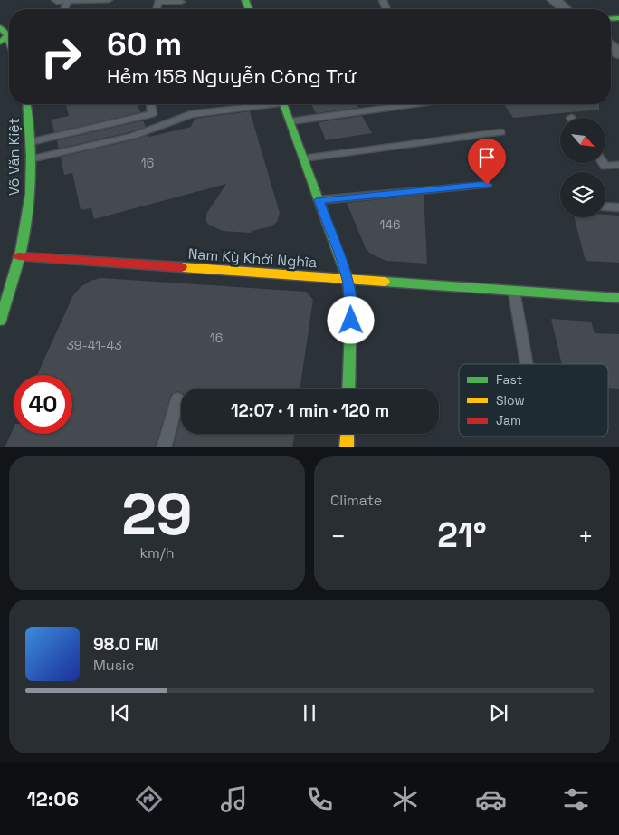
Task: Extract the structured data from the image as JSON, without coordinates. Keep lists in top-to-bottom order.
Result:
{
  "streets": {
    "main road": ["Võ Văn Kiệt", "Nam Kỳ Khởi Nghĩa"]
  },
  "crossings": [
    ["Võ Văn Kiệt", "Nam Kỳ Khởi Nghĩa"]
  ],
  "house_numbers": [
    "16",
    "146",
    "16",
    "39-41-43"
  ],
  "legend": ["Fast", "Slow", "Jam"],
  "north": "bottom right",
  "page": {
    "turn": ["60 m", "Hẻm 158 Nguyễn Công Trứ"],
    "limit": "40",
    "trip": "12:07 · 1 min · 120 m",
    "tile": [
      ["29", "km/h"],
      "Climate"
    ],
    "heat": ["−", "21°", "+"],
    "song": ["98.0 FM", "Music"],
    "tabs": "12:06"
  }
}
